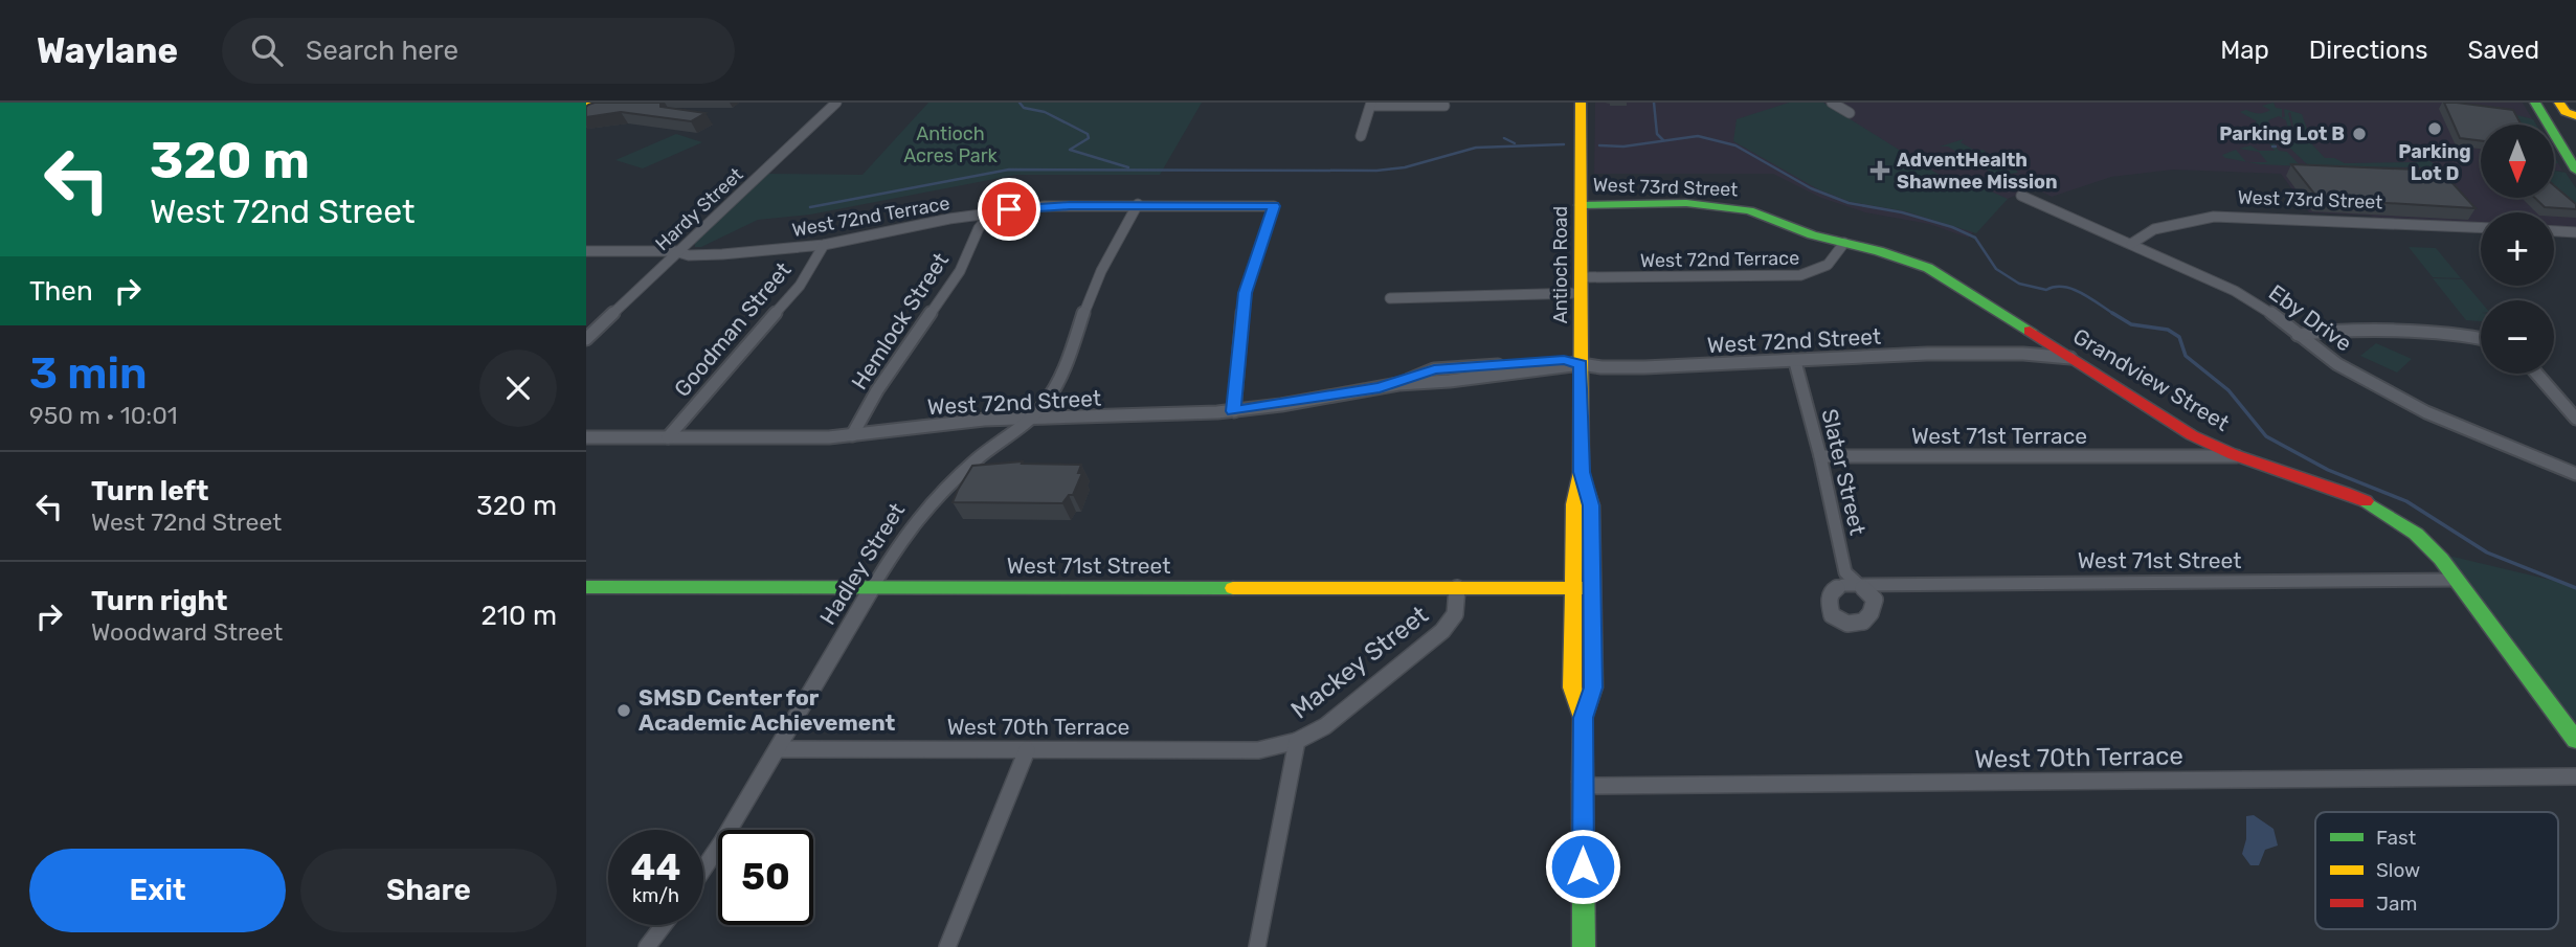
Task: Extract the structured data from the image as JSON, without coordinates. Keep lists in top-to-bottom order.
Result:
{
  "streets": {
    "main road": [
      "West 73rd Street",
      "Antioch Road",
      "Grandview Street",
      "West 71st Street"
    ],
    "street": [
      "Hardy Street",
      "West 72nd Terrace",
      "Eby Drive",
      "Hemlock Street",
      "Goodman Street",
      "West 72nd Street",
      "West 71st Terrace",
      "Slater Street",
      "Hadley Street",
      "Mackey Street",
      "West 70th Terrace"
    ]
  },
  "crossings": [
    ["West 73rd Street", "Antioch Road"],
    ["West 73rd Street", "Eby Drive"],
    ["West 73rd Street", "Grandview Street"],
    ["Hardy Street", "West 72nd Terrace"],
    ["West 72nd Terrace", "Antioch Road"],
    ["West 72nd Terrace", "Hemlock Street"],
    ["West 72nd Terrace", "Goodman Street"],
    ["West 72nd Terrace", "West 72nd Street"],
    ["West 72nd Terrace", "Grandview Street"],
    ["West 72nd Terrace", "Hadley Street"],
    ["Antioch Road", "West 72nd Street"],
    ["Antioch Road", "West 71st Street"],
    ["Antioch Road", "West 70th Terrace"],
    ["Hemlock Street", "West 72nd Street"],
    ["Goodman Street", "West 72nd Street"],
    ["West 72nd Street", "Grandview Street"],
    ["West 72nd Street", "Slater Street"],
    ["West 72nd Street", "Hadley Street"],
    ["Grandview Street", "West 71st Terrace"],
    ["Grandview Street", "West 71st Street"],
    ["West 71st Terrace", "Slater Street"],
    ["Slater Street", "West 71st Street"],
    ["West 71st Street", "Hadley Street"],
    ["West 71st Street", "Mackey Street"],
    ["Hadley Street", "West 70th Terrace"],
    ["Mackey Street", "West 70th Terrace"]
  ],
  "parks": ["Antioch Acres Park"],
  "places": {
    "other": ["Parking Lot D", "Parking Lot B", "SMSD Center for Academic Achievement"],
    "health": ["AdventHealth Shawnee Mission"]
  },
  "legend": ["Fast", "Slow", "Jam"],
  "north": "bottom",
  "page": {
    "header": "Waylane",
    "search": "Search here",
    "nav": ["Map", "Directions", "Saved"],
    "turn": ["320 m", "West 72nd Street"],
    "map_buttons": ["+", "−"],
    "then": "Then",
    "heading": ["3 min", "950 m · 10:01"],
    "list": [
      {
        "name": "Turn left",
        "note": "West 72nd Street",
        "value": "320 m"
      },
      {
        "name": "Turn right",
        "note": "Woodward Street",
        "value": "210 m"
      }
    ],
    "speed": "44 km/h",
    "limit": "50",
    "buttons": ["Exit", "Share"]
  }
}
